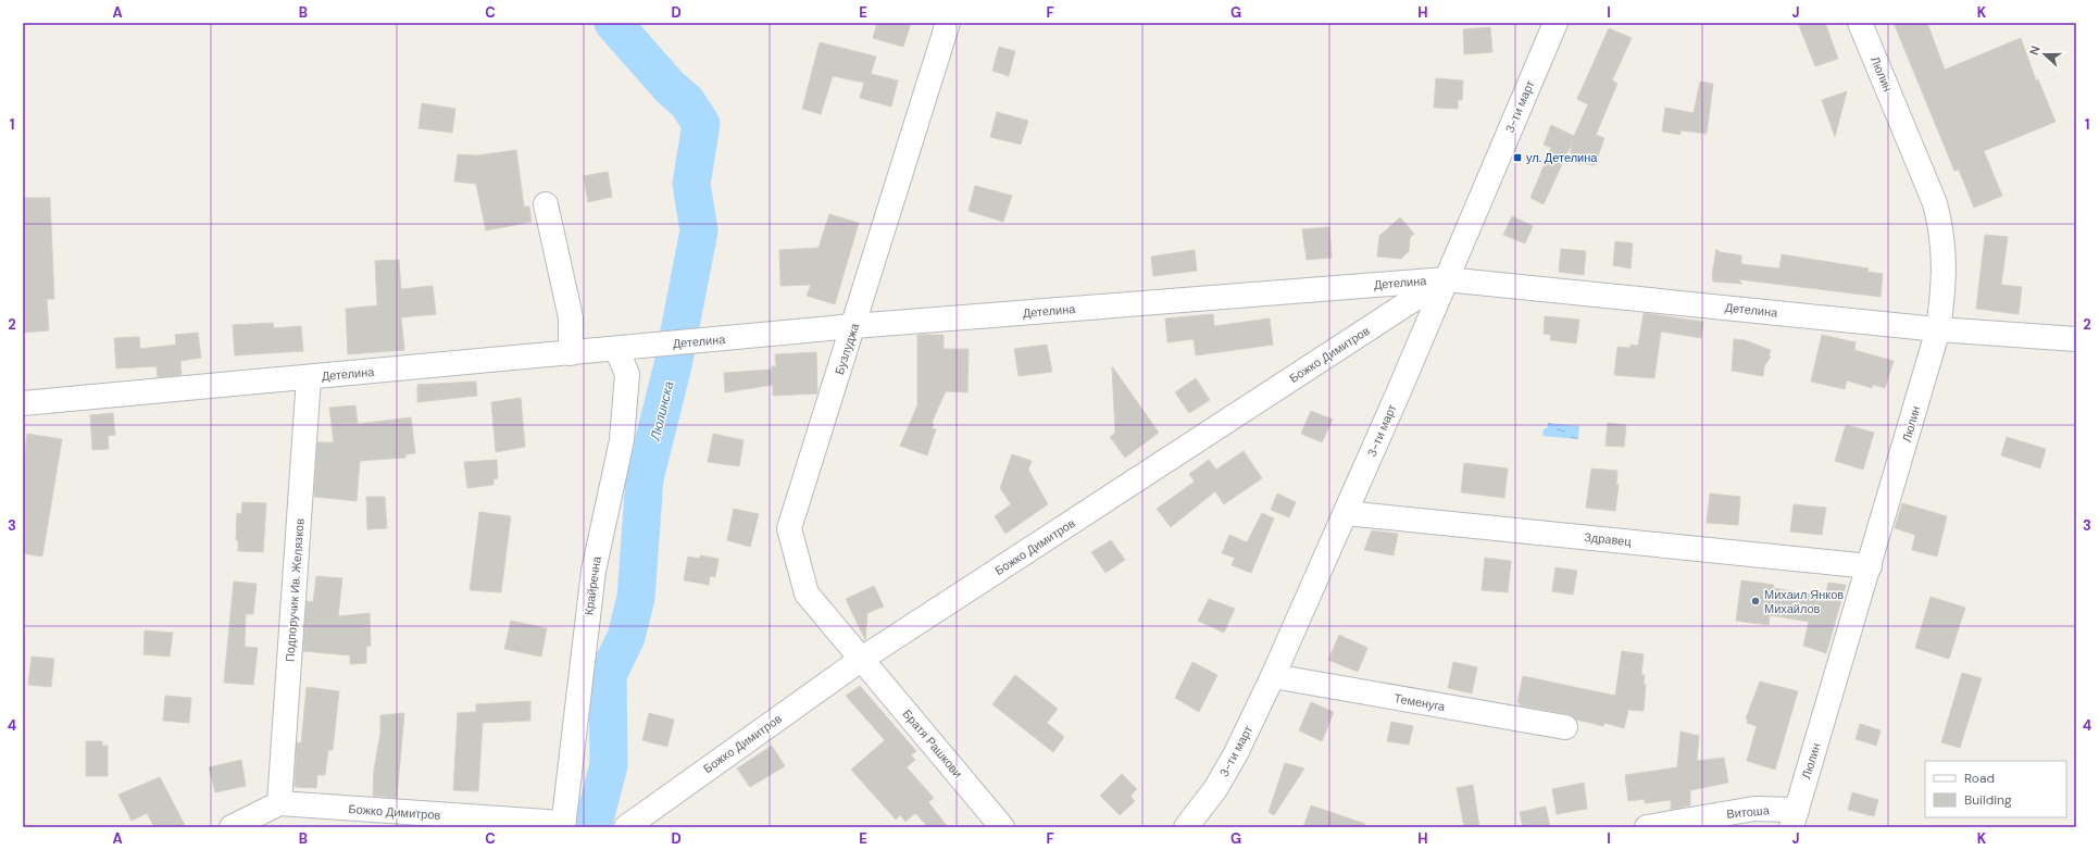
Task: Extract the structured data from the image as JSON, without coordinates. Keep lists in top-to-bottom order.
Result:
{
  "streets": {
    "street": [
      "Люлин",
      "3-ти март",
      "Детелина",
      "Бузлуджа",
      "Божко Димитров",
      "Здравец",
      "Крайречна",
      "Подпоручик Ив. Желязков",
      "Теменуга",
      "Братя Рашкови",
      "Витоша"
    ]
  },
  "crossings": [
    ["Люлин", "Детелина"],
    ["Люлин", "Здравец"],
    ["Люлин", "Витоша"],
    ["3-ти март", "Детелина"],
    ["3-ти март", "Божко Димитров"],
    ["3-ти март", "Здравец"],
    ["3-ти март", "Теменуга"],
    ["Детелина", "Бузлуджа"],
    ["Детелина", "Божко Димитров"],
    ["Детелина", "Крайречна"],
    ["Детелина", "Подпоручик Ив. Желязков"],
    ["Бузлуджа", "Божко Димитров"],
    ["Бузлуджа", "Братя Рашкови"],
    ["Божко Димитров", "Крайречна"],
    ["Божко Димитров", "Подпоручик Ив. Желязков"],
    ["Божко Димитров", "Братя Рашкови"]
  ],
  "water": ["Люлинска"],
  "places": {
    "transit": ["ул. Детелина"],
    "other": ["Михаил Янков Михайлов"]
  },
  "legend": ["Road", "Building"],
  "north": "left",
  "grid": {
    "columns": [
      "A",
      "B",
      "C",
      "D",
      "E",
      "F",
      "G",
      "H",
      "I",
      "J",
      "K"
    ],
    "rows": [
      "1",
      "2",
      "3",
      "4"
    ]
  }
}
